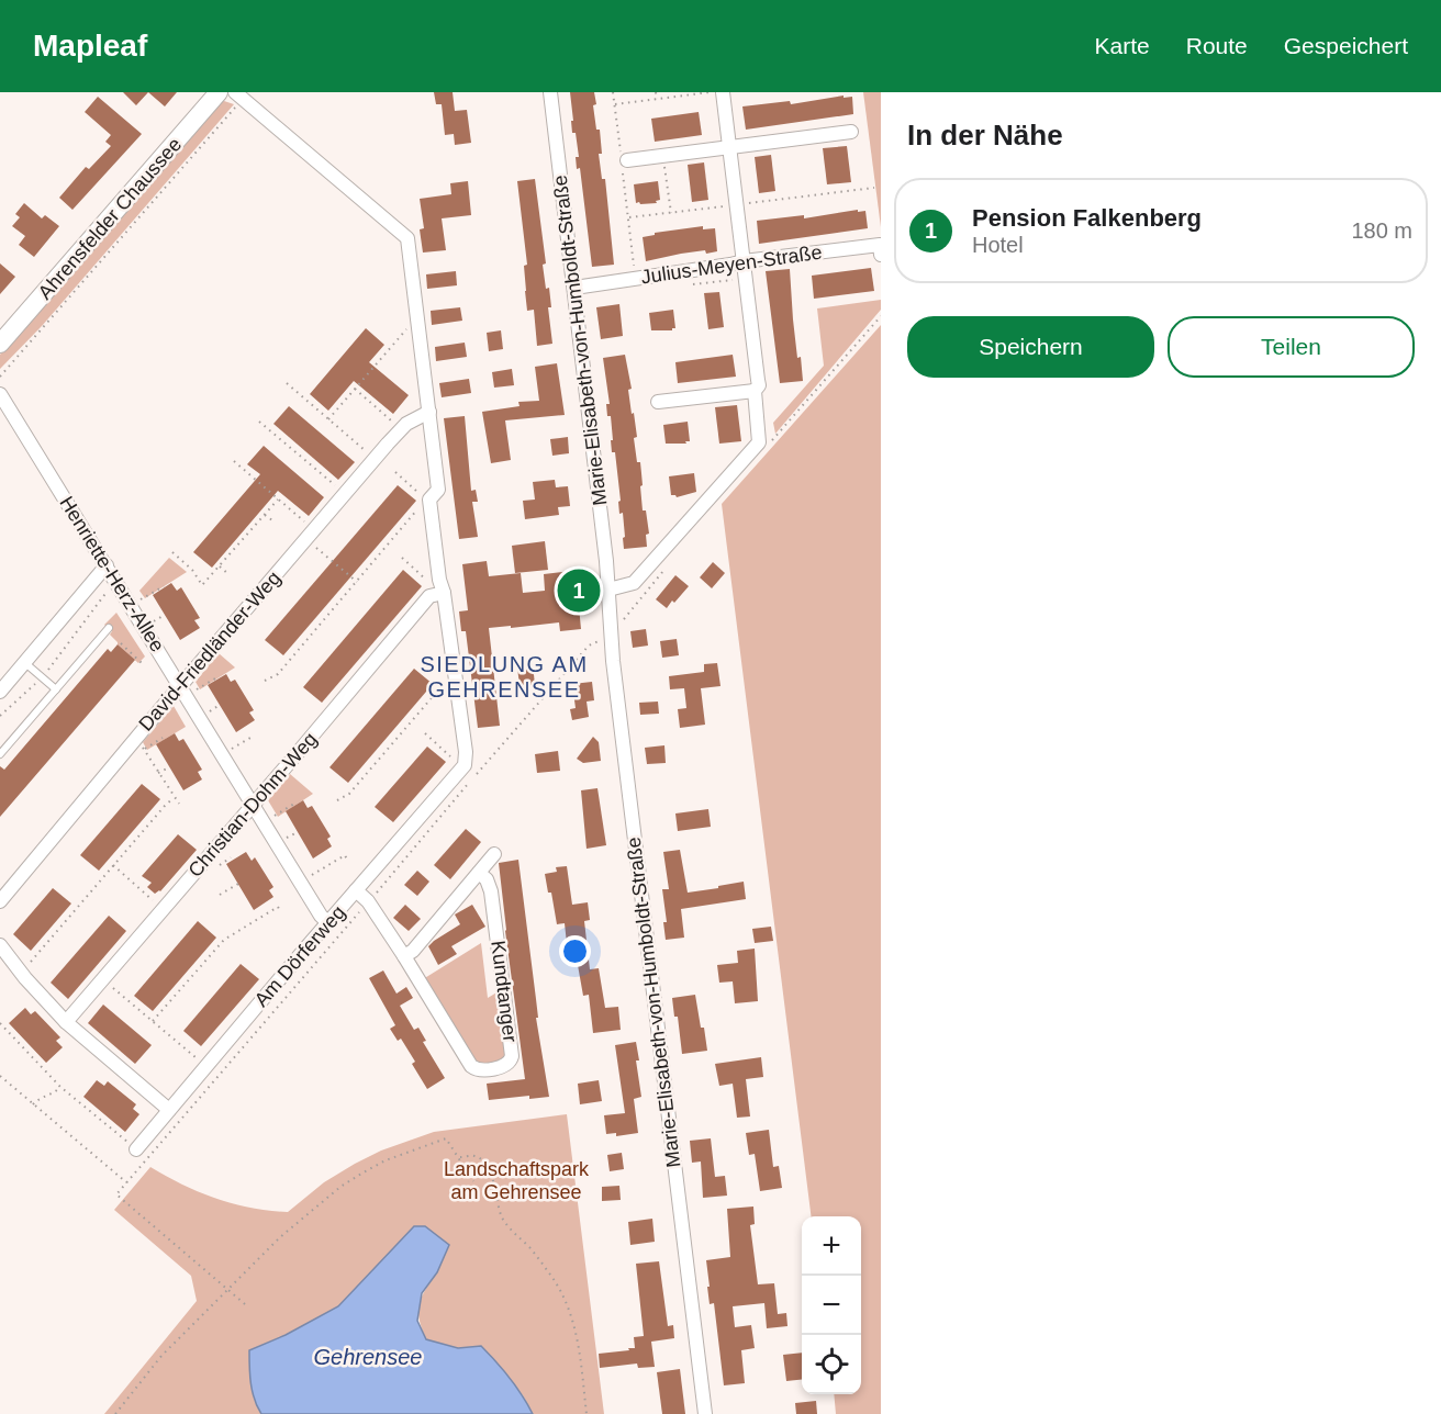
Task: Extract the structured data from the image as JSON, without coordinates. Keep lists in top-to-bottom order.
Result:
{
  "streets": {
    "main road": ["Ahrensfelder Chaussee"],
    "street": [
      "Julius-Meyen-Straße",
      "Marie-Elisabeth-von-Humboldt-Straße",
      "Henriette-Herz-Allee",
      "David-Friedländer-Weg",
      "Christian-Dohm-Weg",
      "Am Dörferweg",
      "Kundtanger"
    ]
  },
  "crossings": [
    ["Julius-Meyen-Straße", "Marie-Elisabeth-von-Humboldt-Straße"],
    ["Henriette-Herz-Allee", "David-Friedländer-Weg"],
    ["Henriette-Herz-Allee", "Christian-Dohm-Weg"],
    ["Henriette-Herz-Allee", "Am Dörferweg"],
    ["Am Dörferweg", "Kundtanger"]
  ],
  "districts": ["SIEDLUNG AM GEHRENSEE"],
  "water": ["Gehrensee"],
  "parks": ["Landschaftspark am Gehrensee"],
  "page": {
    "header": "Mapleaf",
    "nav": ["Karte", "Route", "Gespeichert"],
    "heading": "In der Nähe",
    "list": [
      {
        "mark": "1",
        "name": "Pension Falkenberg",
        "note": "Hotel",
        "value": "180 m"
      }
    ],
    "buttons": ["Speichern", "Teilen"],
    "pins": "1",
    "map_buttons": ["+", "−"]
  }
}
